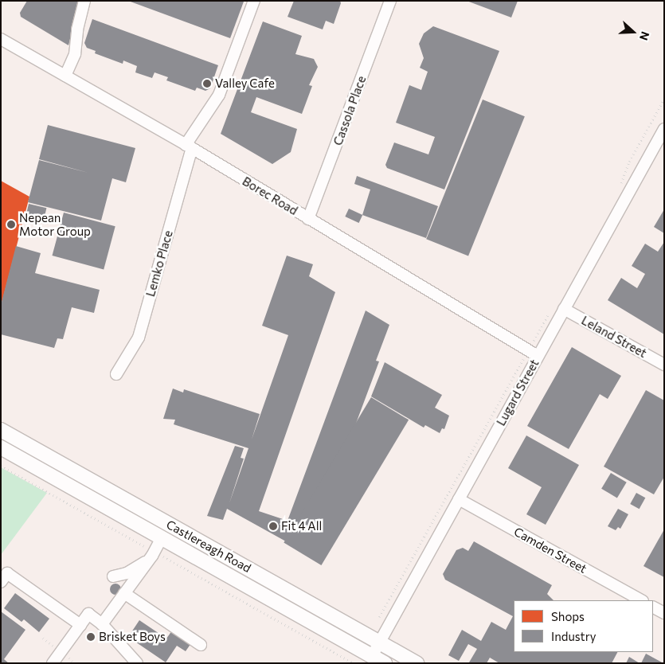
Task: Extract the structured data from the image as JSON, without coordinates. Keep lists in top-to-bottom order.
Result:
{
  "streets": {
    "main road": ["Castlereagh Road"],
    "street": [
      "Cassola Place",
      "Borec Road",
      "Lemko Place",
      "Leland Street",
      "Lugard Street",
      "Camden Street"
    ]
  },
  "crossings": [
    ["Cassola Place", "Borec Road"],
    ["Borec Road", "Lemko Place"],
    ["Borec Road", "Lugard Street"],
    ["Leland Street", "Lugard Street"],
    ["Lugard Street", "Castlereagh Road"],
    ["Lugard Street", "Camden Street"]
  ],
  "places": [
    "Valley Cafe",
    "Nepean Motor Group",
    "Fit 4 All",
    "Brisket Boys"
  ],
  "legend": ["Shops", "Industry"],
  "north": "right"
}
